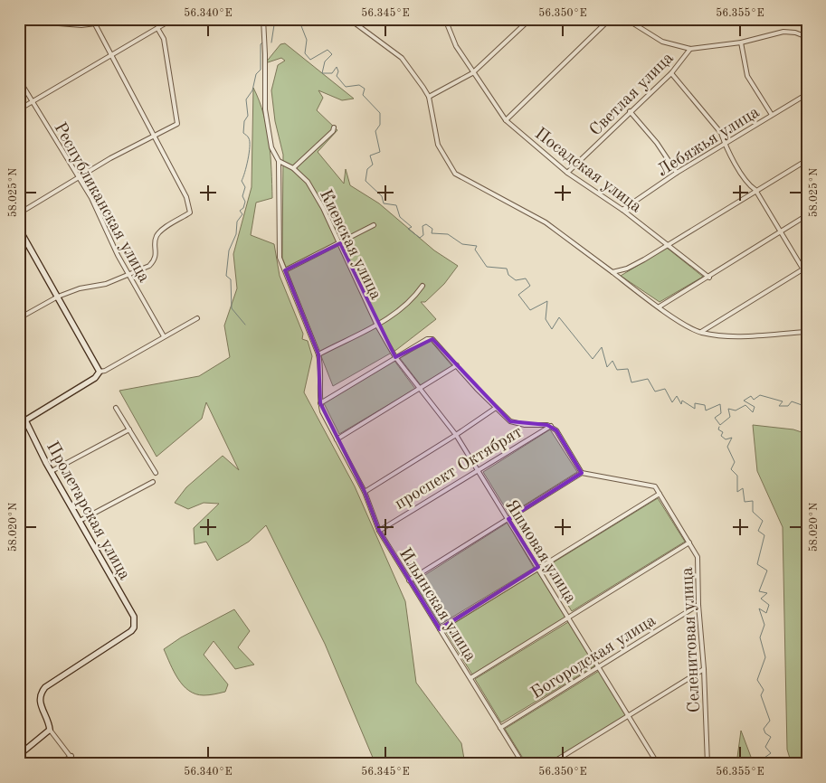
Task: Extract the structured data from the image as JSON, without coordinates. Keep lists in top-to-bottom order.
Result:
{
  "streets": {
    "street": [
      "Светлая улица",
      "Лебяжья улица",
      "Посадская улица",
      "Республиканская улица",
      "Киевская улица",
      "проспект Октябрят",
      "Пролетарская улица",
      "Яшмовая улица",
      "Ильинская улица",
      "Селенитовая улица",
      "Богородская улица"
    ]
  },
  "crossings": [
    ["Светлая улица", "Посадская улица"],
    ["Лебяжья улица", "Посадская улица"],
    ["Киевская улица", "Яшмовая улица"],
    ["проспект Октябрят", "Яшмовая улица"],
    ["проспект Октябрят", "Ильинская улица"],
    ["Яшмовая улица", "Богородская улица"],
    ["Ильинская улица", "Богородская улица"],
    ["Селенитовая улица", "Богородская улица"]
  ],
  "coordinates": [
    "56.340°E",
    "56.345°E",
    "56.350°E",
    "56.355°E",
    "58.025°N",
    "58.020°N"
  ]
}
